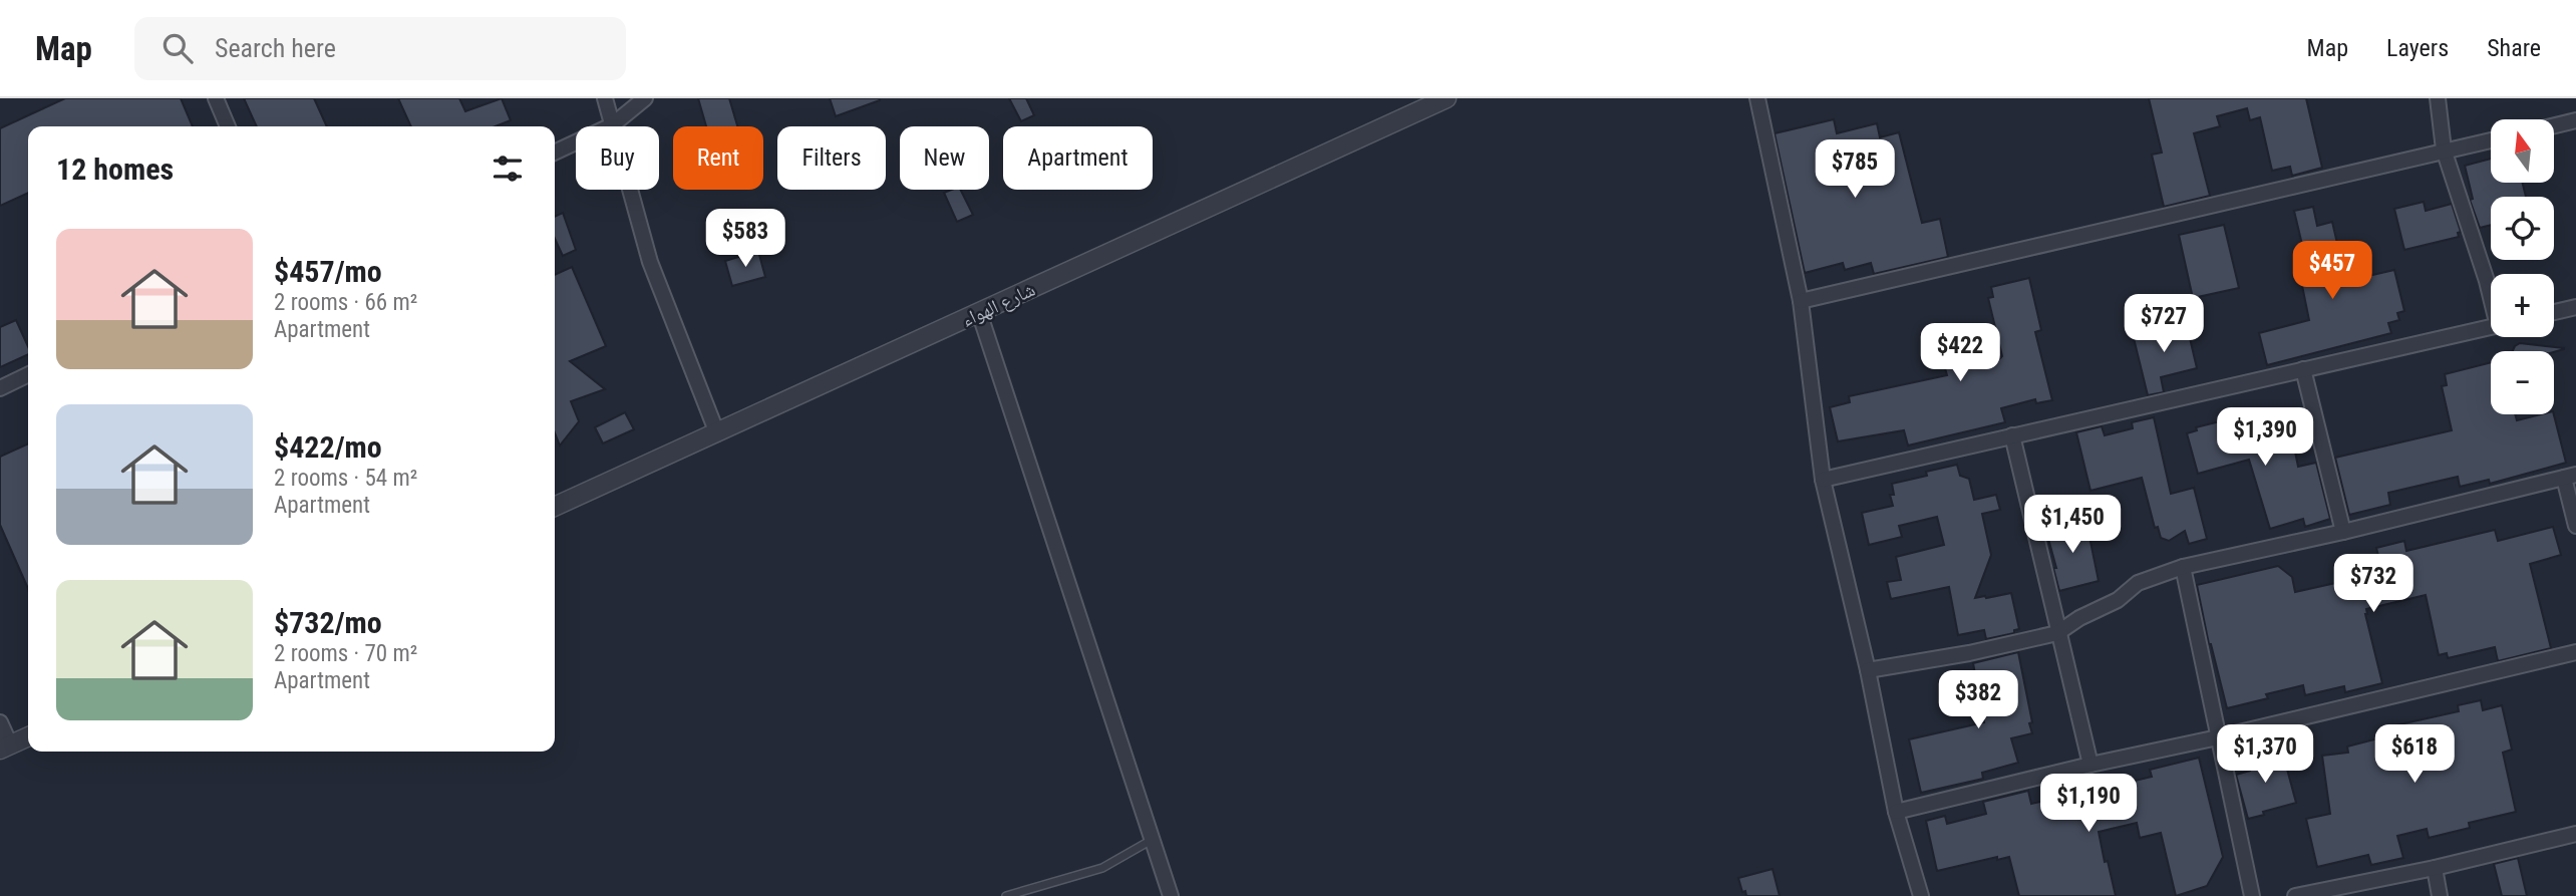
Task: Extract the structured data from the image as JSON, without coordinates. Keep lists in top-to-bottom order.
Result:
{
  "streets": {
    "street": ["شارع الهواء"]
  },
  "north": "top",
  "page": {
    "header": "Map",
    "search": "Search here",
    "nav": ["Map", "Layers", "Share"],
    "map_buttons": ["+", "−"],
    "chip": [
      "Buy",
      "Rent",
      "Filters",
      "New",
      "Apartment"
    ],
    "heading": "12 homes",
    "price": [
      "$785",
      "$583",
      "$457",
      "$727",
      "$422",
      "$1,390",
      "$1,450",
      "$732",
      "$382",
      "$1,370",
      "$618",
      "$1,190"
    ],
    "list": [
      {
        "name": "$457/mo",
        "note": "2 rooms · 66 m² · Apartment"
      },
      {
        "name": "$422/mo",
        "note": "2 rooms · 54 m² · Apartment"
      },
      {
        "name": "$732/mo",
        "note": "2 rooms · 70 m² · Apartment"
      }
    ]
  }
}
